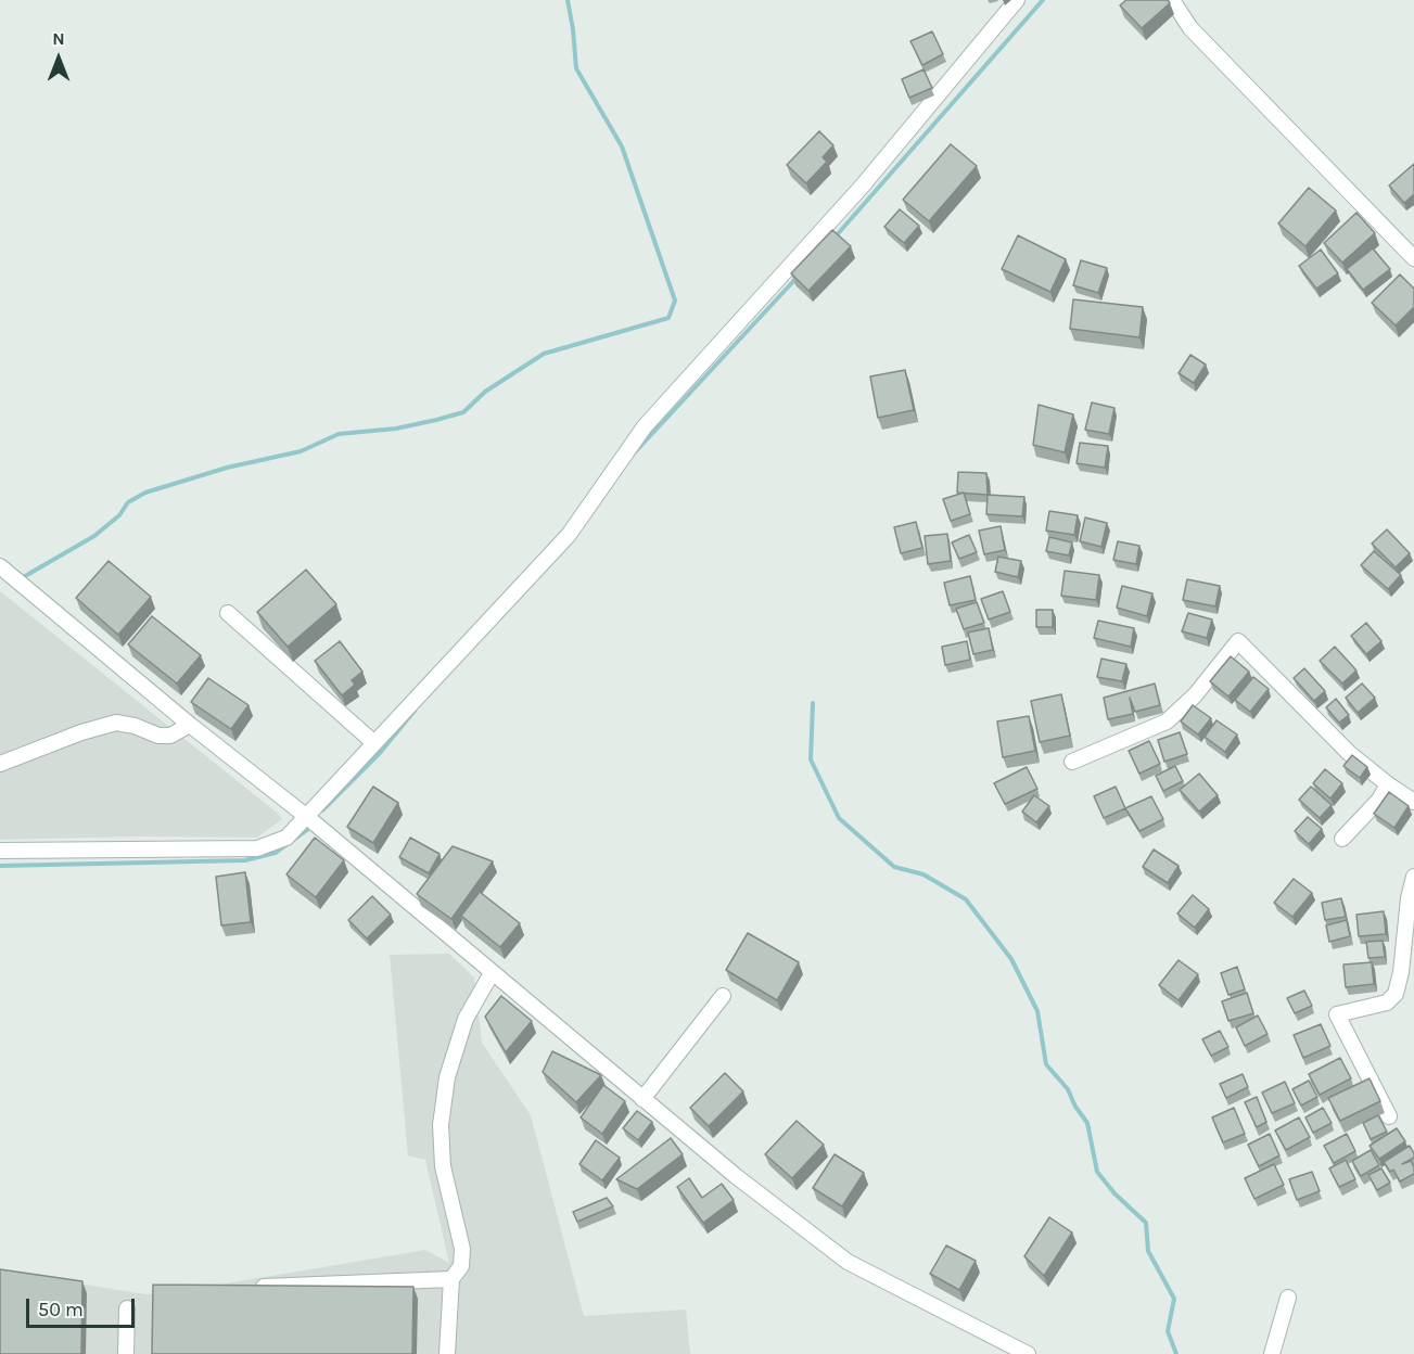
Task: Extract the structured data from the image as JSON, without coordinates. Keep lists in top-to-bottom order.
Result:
{
  "scale_bar": "50 m",
  "north": "top"
}
